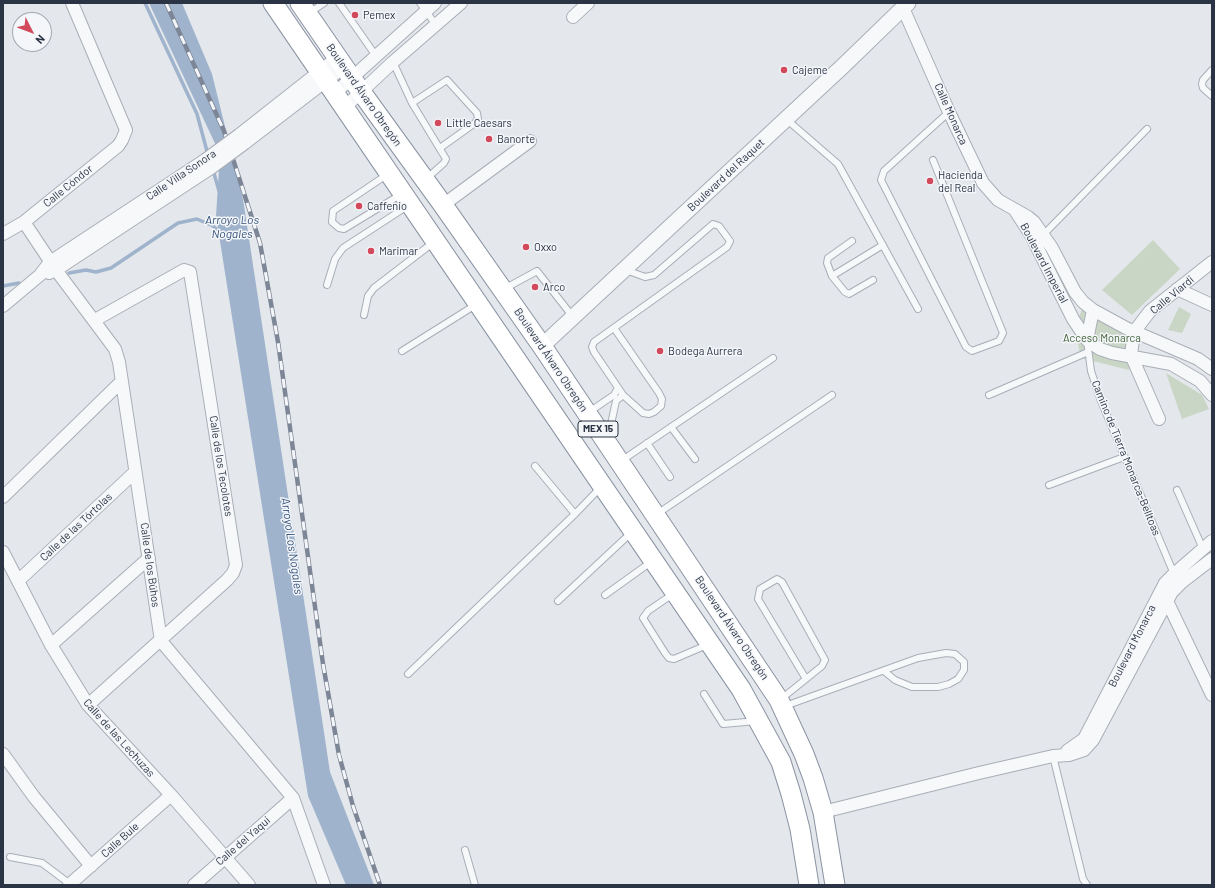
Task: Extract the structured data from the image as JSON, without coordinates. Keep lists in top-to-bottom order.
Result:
{
  "streets": {
    "highway": ["Boulevard Álvaro Obregón", "MEX 15"],
    "street": [
      "Calle Monarca",
      "Calle Villa Sonora",
      "Boulevard del Raquet",
      "Calle Cóndor",
      "Boulevard Imperial",
      "Calle Viardi",
      "Calle de los Tecolotes",
      "Calle de las Tórtolas",
      "Calle de los Búhos",
      "Boulevard Monarca",
      "Calle de las Lechuzas",
      "Calle Bule",
      "Calle del Yaqui"
    ],
    "lane": ["Camino de Tierra Monarca-Belltoas"]
  },
  "crossings": [
    ["Boulevard Álvaro Obregón", "Calle Villa Sonora"],
    ["Boulevard Álvaro Obregón", "Boulevard del Raquet"],
    ["Boulevard Álvaro Obregón", "Boulevard Monarca"],
    ["Calle Monarca", "Boulevard del Raquet"],
    ["Calle Monarca", "Boulevard Imperial"],
    ["Calle Villa Sonora", "Calle de los Búhos"],
    ["Calle Cóndor", "Calle de los Búhos"],
    ["Boulevard Imperial", "Calle Viardi"],
    ["Boulevard Imperial", "Camino de Tierra Monarca-Belltoas"],
    ["Camino de Tierra Monarca-Belltoas", "Boulevard Monarca"],
    ["Calle de los Tecolotes", "Calle de los Búhos"],
    ["Calle de los Tecolotes", "Calle de las Lechuzas"],
    ["Calle de las Tórtolas", "Calle de los Búhos"],
    ["Calle de las Tórtolas", "Calle de las Lechuzas"],
    ["Calle de las Lechuzas", "Calle Bule"],
    ["Calle de las Lechuzas", "Calle del Yaqui"]
  ],
  "water": ["Arroyo Los Nogales"],
  "parks": ["Acceso Monarca"],
  "places": [
    "Pemex",
    "Cajeme",
    "Little Caesars",
    "Banorte",
    "Hacienda del Real",
    "Caffenio",
    "Oxxo",
    "Marimar",
    "Arco",
    "Bodega Aurrera"
  ],
  "north": "bottom right"
}
